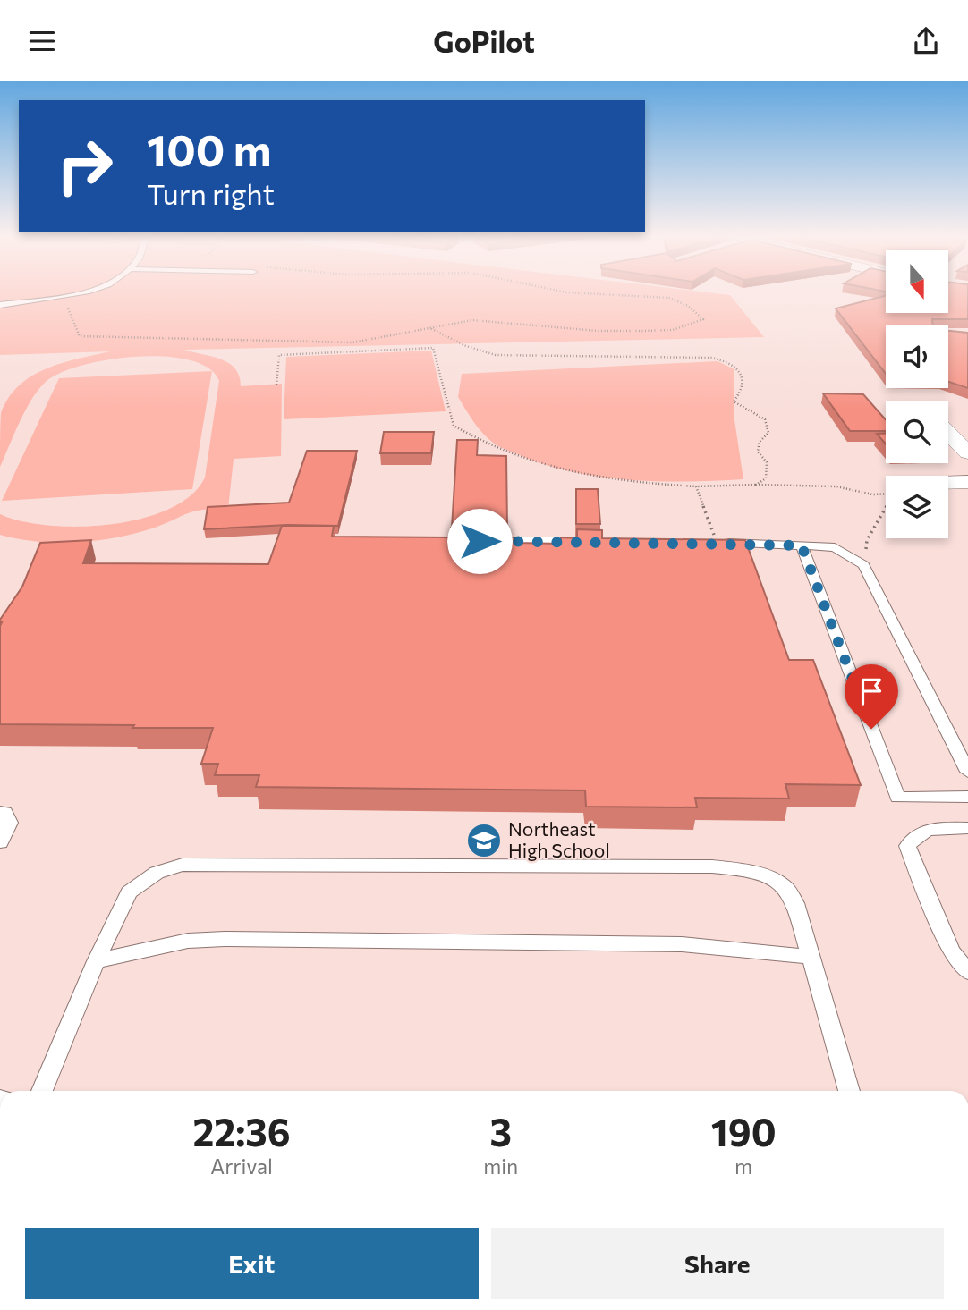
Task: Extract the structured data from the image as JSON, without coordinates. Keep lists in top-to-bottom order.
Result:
{
  "places": {
    "school or university": ["Northeast High School"]
  },
  "north": "bottom",
  "page": {
    "header": "GoPilot",
    "turn": ["100 m", "Turn right"],
    "eta": [
      "22:36",
      "Arrival",
      "3",
      "min",
      "190",
      "m"
    ],
    "buttons": ["Exit", "Share"]
  }
}
